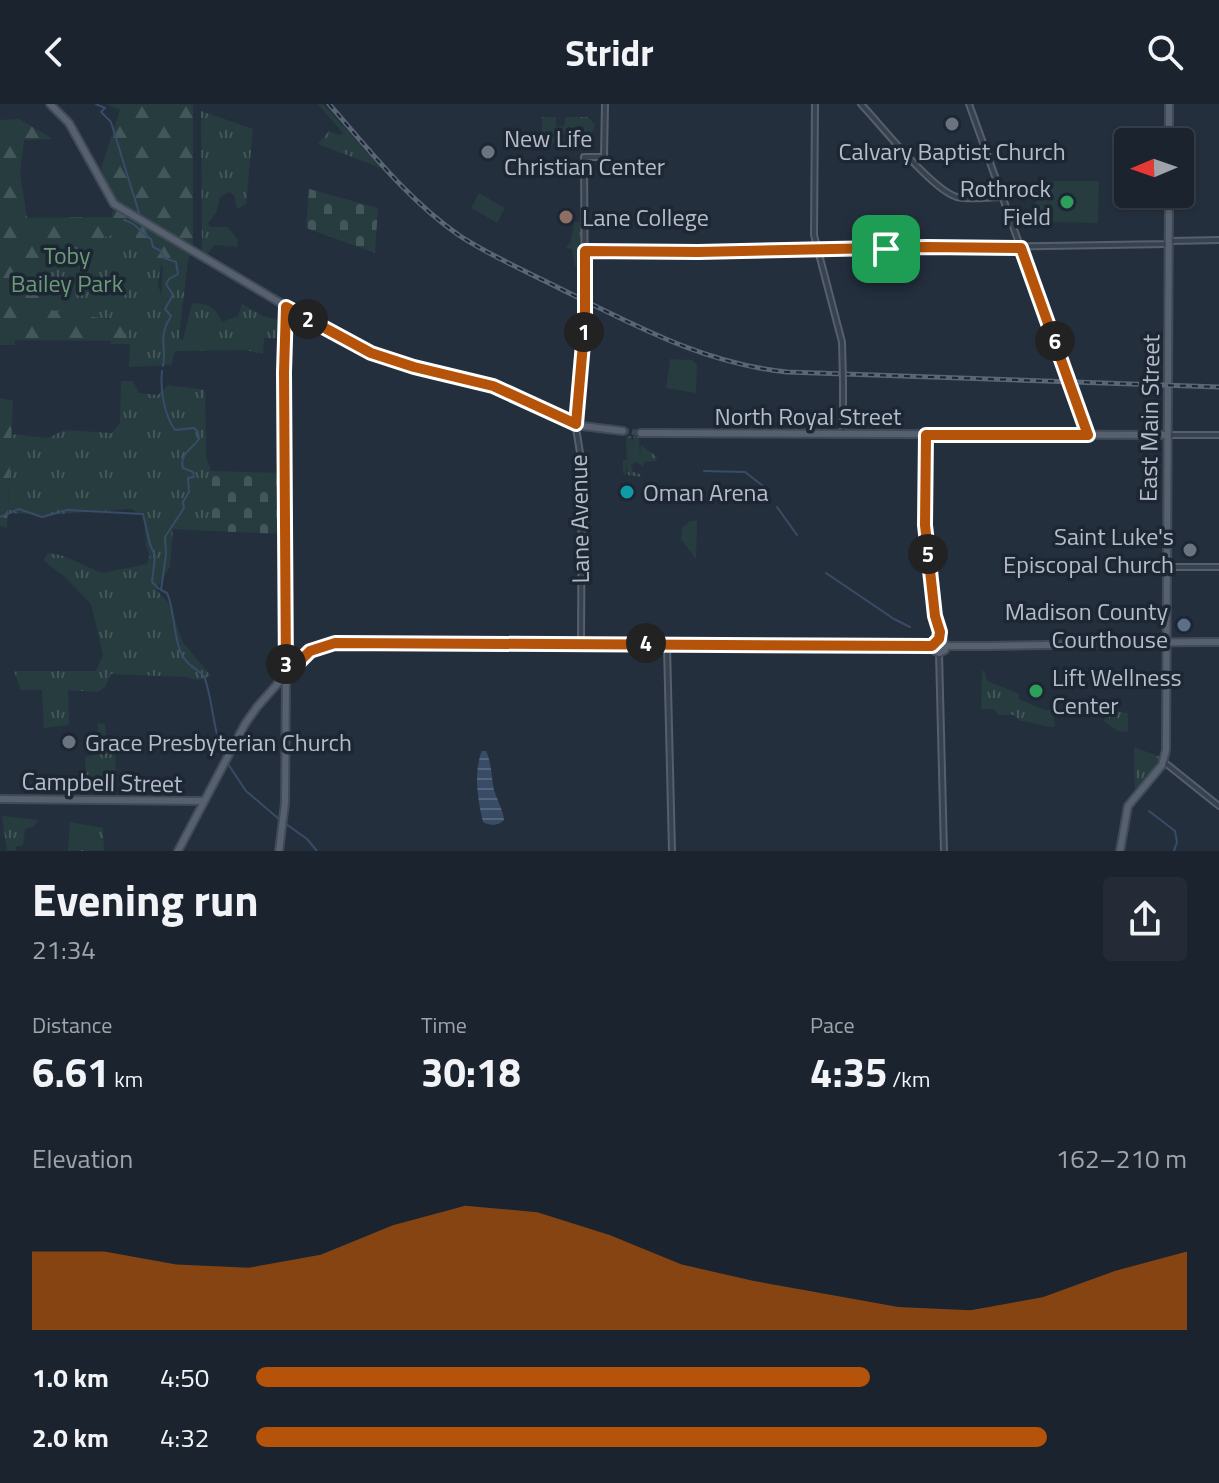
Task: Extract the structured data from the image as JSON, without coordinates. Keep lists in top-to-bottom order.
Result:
{
  "streets": {
    "main road": ["North Royal Street", "East Main Street", "Campbell Street"],
    "street": ["Lane Avenue"]
  },
  "crossings": [
    ["North Royal Street", "East Main Street"]
  ],
  "parks": ["Toby Bailey Park"],
  "places": [
    "Calvary Baptist Church",
    "New Life Christian Center",
    "Rothrock Field",
    "Lane College",
    "Oman Arena",
    "Saint Luke's Episcopal Church",
    "Madison County Courthouse",
    "Lift Wellness Center",
    "Grace Presbyterian Church"
  ],
  "north": "left",
  "page": {
    "header": "Stridr",
    "pins": [
      "2",
      "1",
      "6",
      "5",
      "4",
      "3"
    ],
    "heading": ["Evening run", "21:34"],
    "stats": [
      ["Distance", "6.61 km"],
      ["Time", "30:18"],
      ["Pace", "4:35 /km"]
    ],
    "chart": ["Elevation", "162–210 m"],
    "list": [
      {
        "name": "1.0 km",
        "note": "4:50"
      },
      {
        "name": "2.0 km",
        "note": "4:32"
      }
    ]
  }
}
